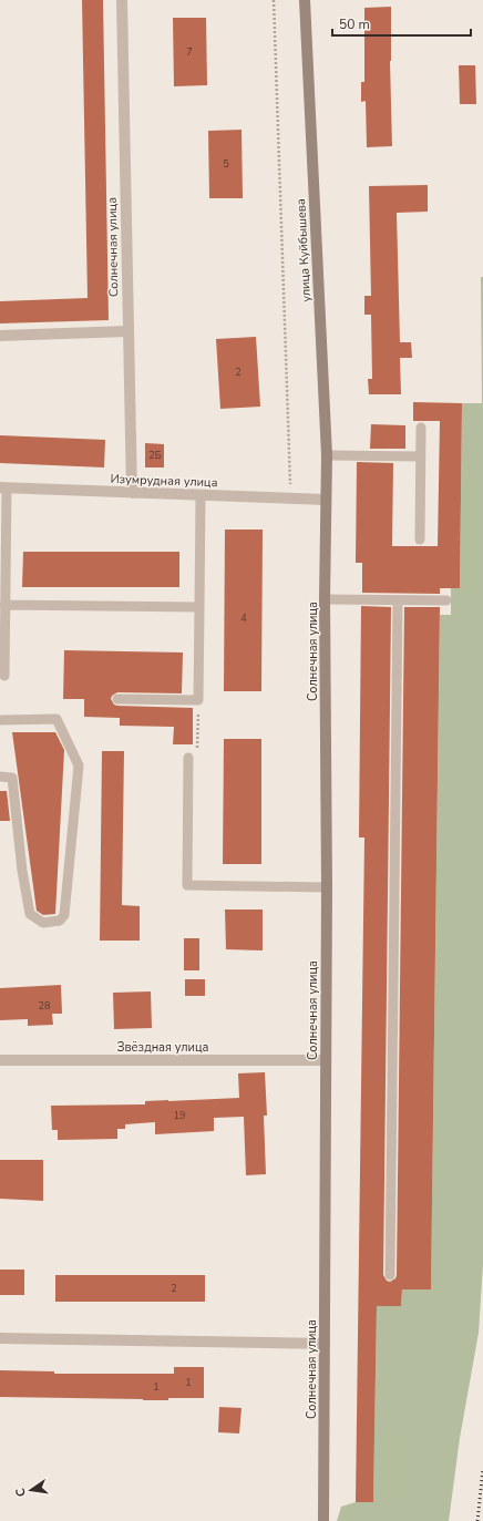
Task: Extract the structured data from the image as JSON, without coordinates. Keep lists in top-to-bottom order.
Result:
{
  "streets": {
    "street": [
      "Солнечная улица",
      "улица Куйбышева",
      "Изумрудная улица",
      "Звёздная улица"
    ]
  },
  "crossings": [
    ["Солнечная улица", "улица Куйбышева"],
    ["Солнечная улица", "Изумрудная улица"],
    ["Солнечная улица", "Звёздная улица"],
    ["улица Куйбышева", "Изумрудная улица"]
  ],
  "house_numbers": [
    "7",
    "5",
    "2",
    "2Б",
    "4",
    "28",
    "19",
    "2",
    "1",
    "1"
  ],
  "scale_bar": "50 m",
  "north": "left"
}
